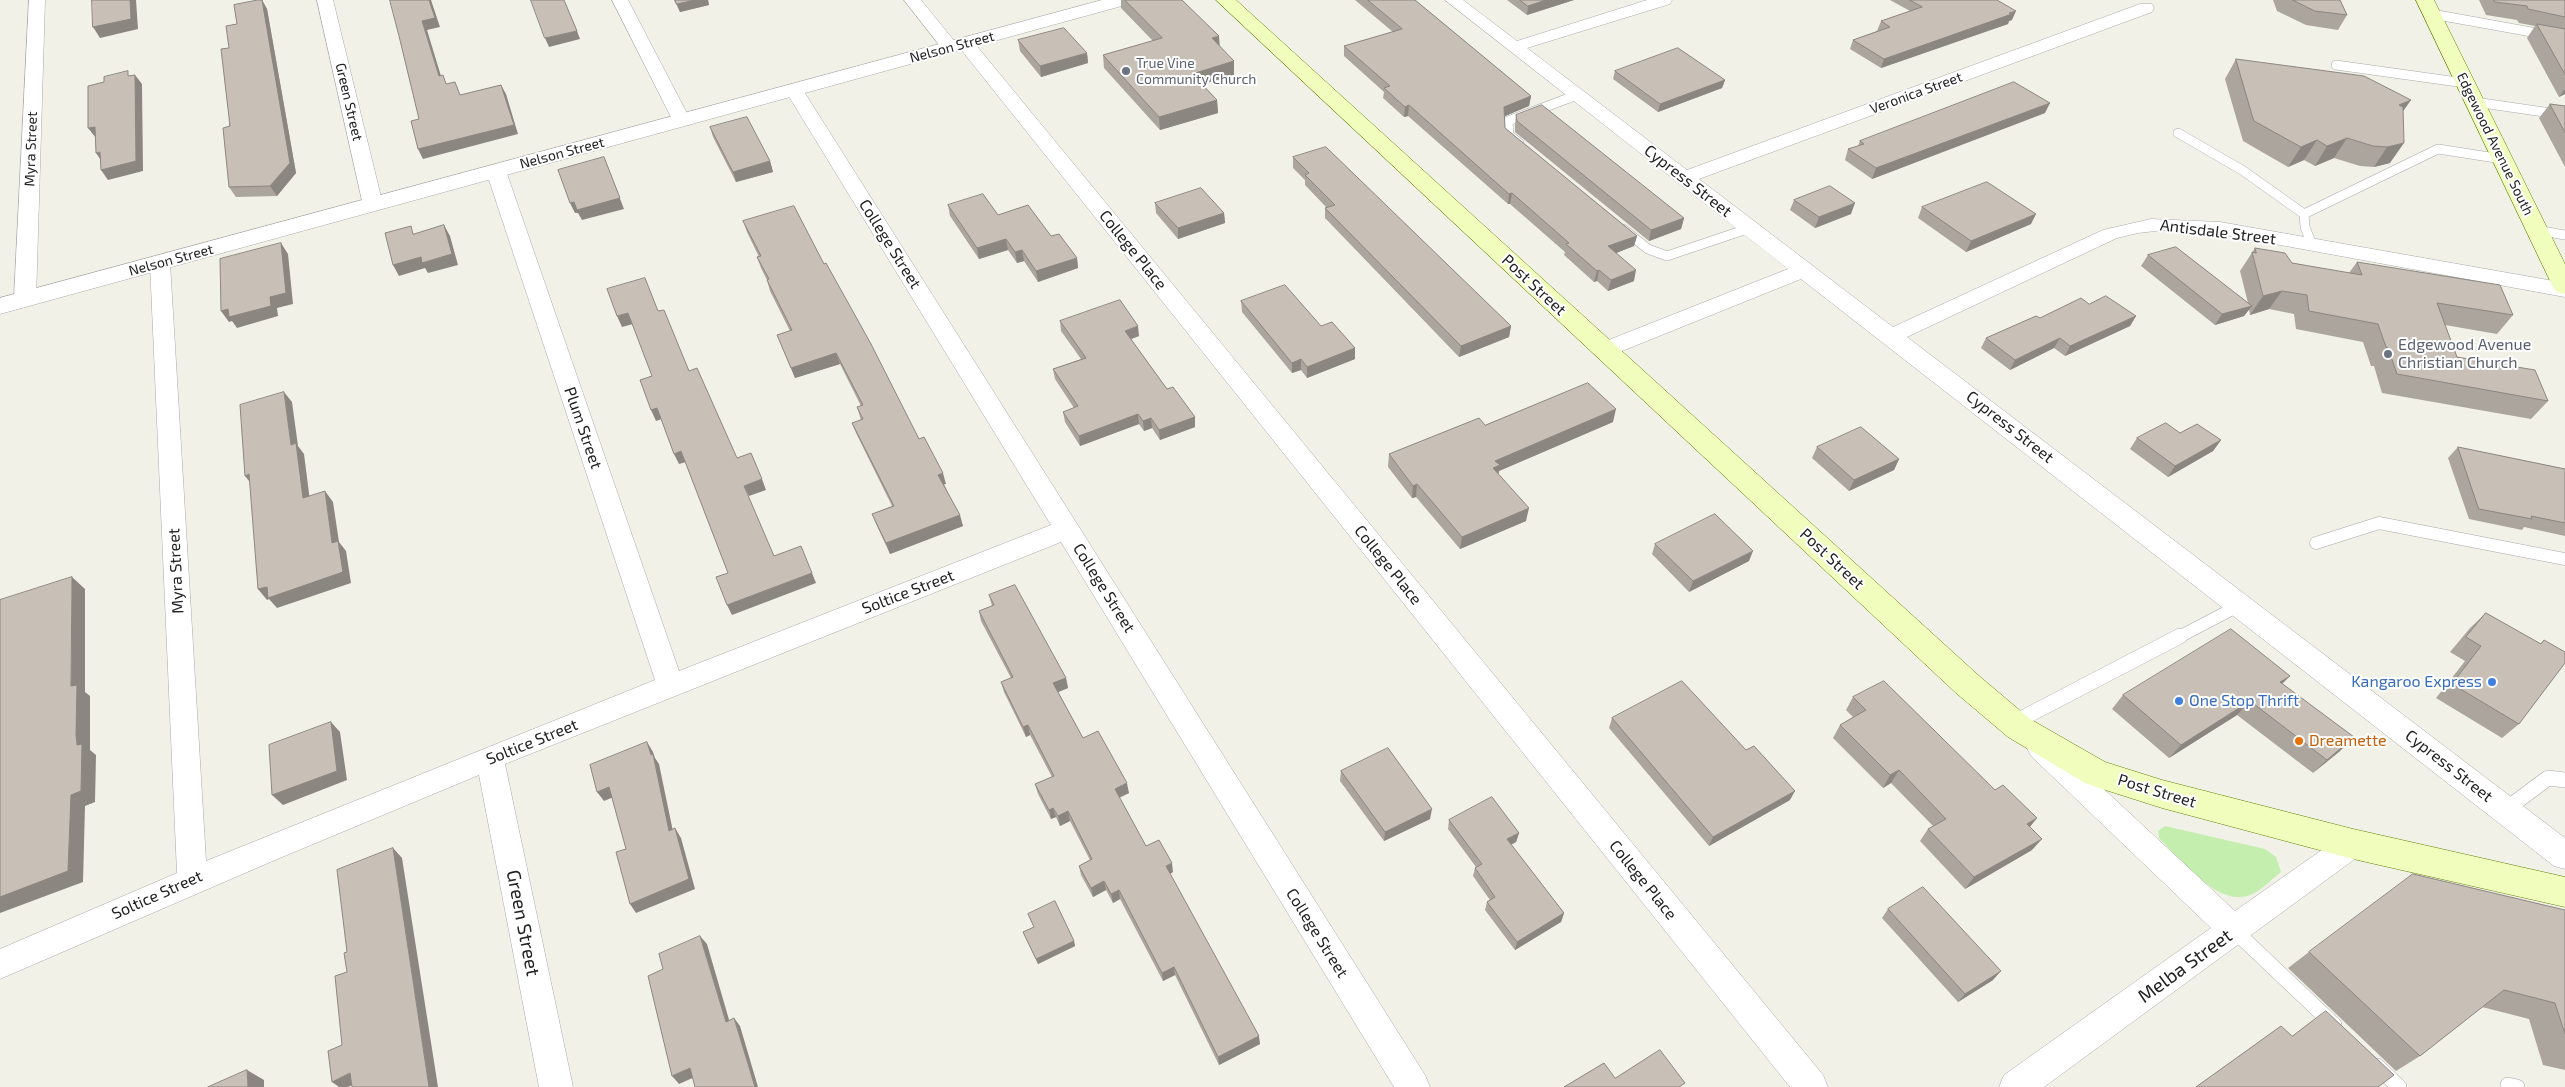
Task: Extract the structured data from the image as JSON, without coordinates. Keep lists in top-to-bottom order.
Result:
{
  "streets": {
    "main road": ["Edgewood Avenue South", "Post Street"],
    "street": [
      "Nelson Street",
      "Veronica Street",
      "Green Street",
      "Myra Street",
      "Cypress Street",
      "Antisdale Street",
      "College Street",
      "College Place",
      "Plum Street",
      "Soltice Street",
      "Melba Street"
    ]
  },
  "crossings": [
    ["Nelson Street", "Green Street"],
    ["Nelson Street", "Myra Street"],
    ["Nelson Street", "College Street"],
    ["Nelson Street", "College Place"],
    ["Nelson Street", "Plum Street"],
    ["Veronica Street", "Cypress Street"],
    ["Green Street", "Soltice Street"],
    ["Edgewood Avenue South", "Antisdale Street"],
    ["Myra Street", "Soltice Street"],
    ["Cypress Street", "Antisdale Street"],
    ["College Street", "Soltice Street"],
    ["Post Street", "Melba Street"],
    ["Plum Street", "Soltice Street"]
  ],
  "places": [
    "True Vine Community Church",
    "Edgewood Avenue Christian Church",
    "Kangaroo Express",
    "One Stop Thrift",
    "Dreamette"
  ]
}
